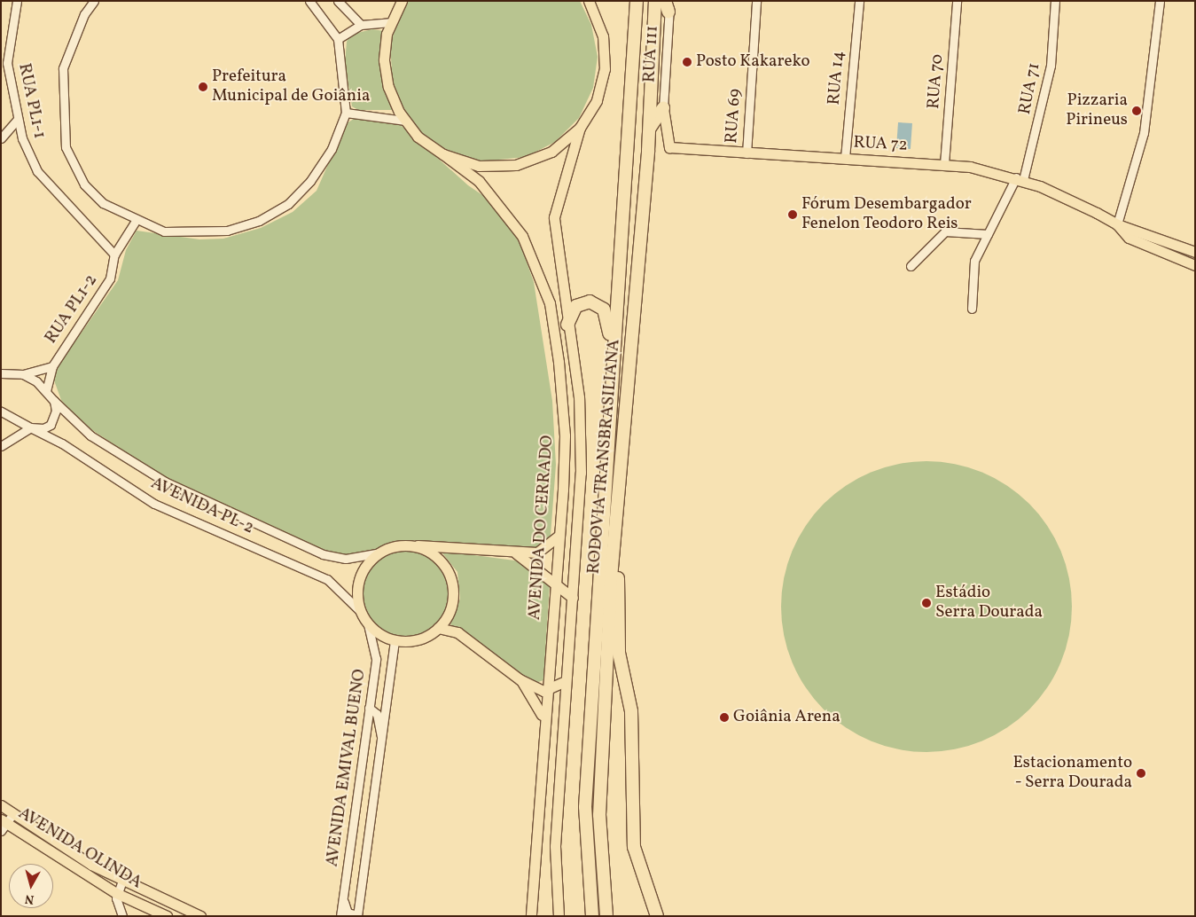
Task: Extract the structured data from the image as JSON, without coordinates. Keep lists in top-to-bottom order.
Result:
{
  "streets": {
    "highway": ["RODOVIA TRANSBRASILIANA"],
    "main road": ["RUA 72", "AVENIDA DO CERRADO", "AVENIDA OLINDA"],
    "street": [
      "RUA 111",
      "RUA 14",
      "RUA 70",
      "RUA 71",
      "RUA PL1-1",
      "RUA 69",
      "RUA PL1-2",
      "AVENIDA PL-2",
      "AVENIDA EMIVAL BUENO"
    ]
  },
  "crossings": [
    ["RUA 111", "RUA 72"],
    ["RUA 14", "RUA 72"],
    ["RUA 70", "RUA 72"],
    ["RUA 71", "RUA 72"],
    ["RUA PL1-1", "RUA PL1-2"],
    ["RUA 69", "RUA 72"],
    ["RUA PL1-2", "AVENIDA PL-2"],
    ["AVENIDA PL-2", "AVENIDA EMIVAL BUENO"]
  ],
  "places": [
    "Posto Kakareko",
    "Prefeitura Municipal de Goiânia",
    "Pizzaria Pirineus",
    "Fórum Desembargador Fenelon Teodoro Reis",
    "Estádio Serra Dourada",
    "Goiânia Arena",
    "Estacionamento - Serra Dourada"
  ],
  "north": "bottom"
}
